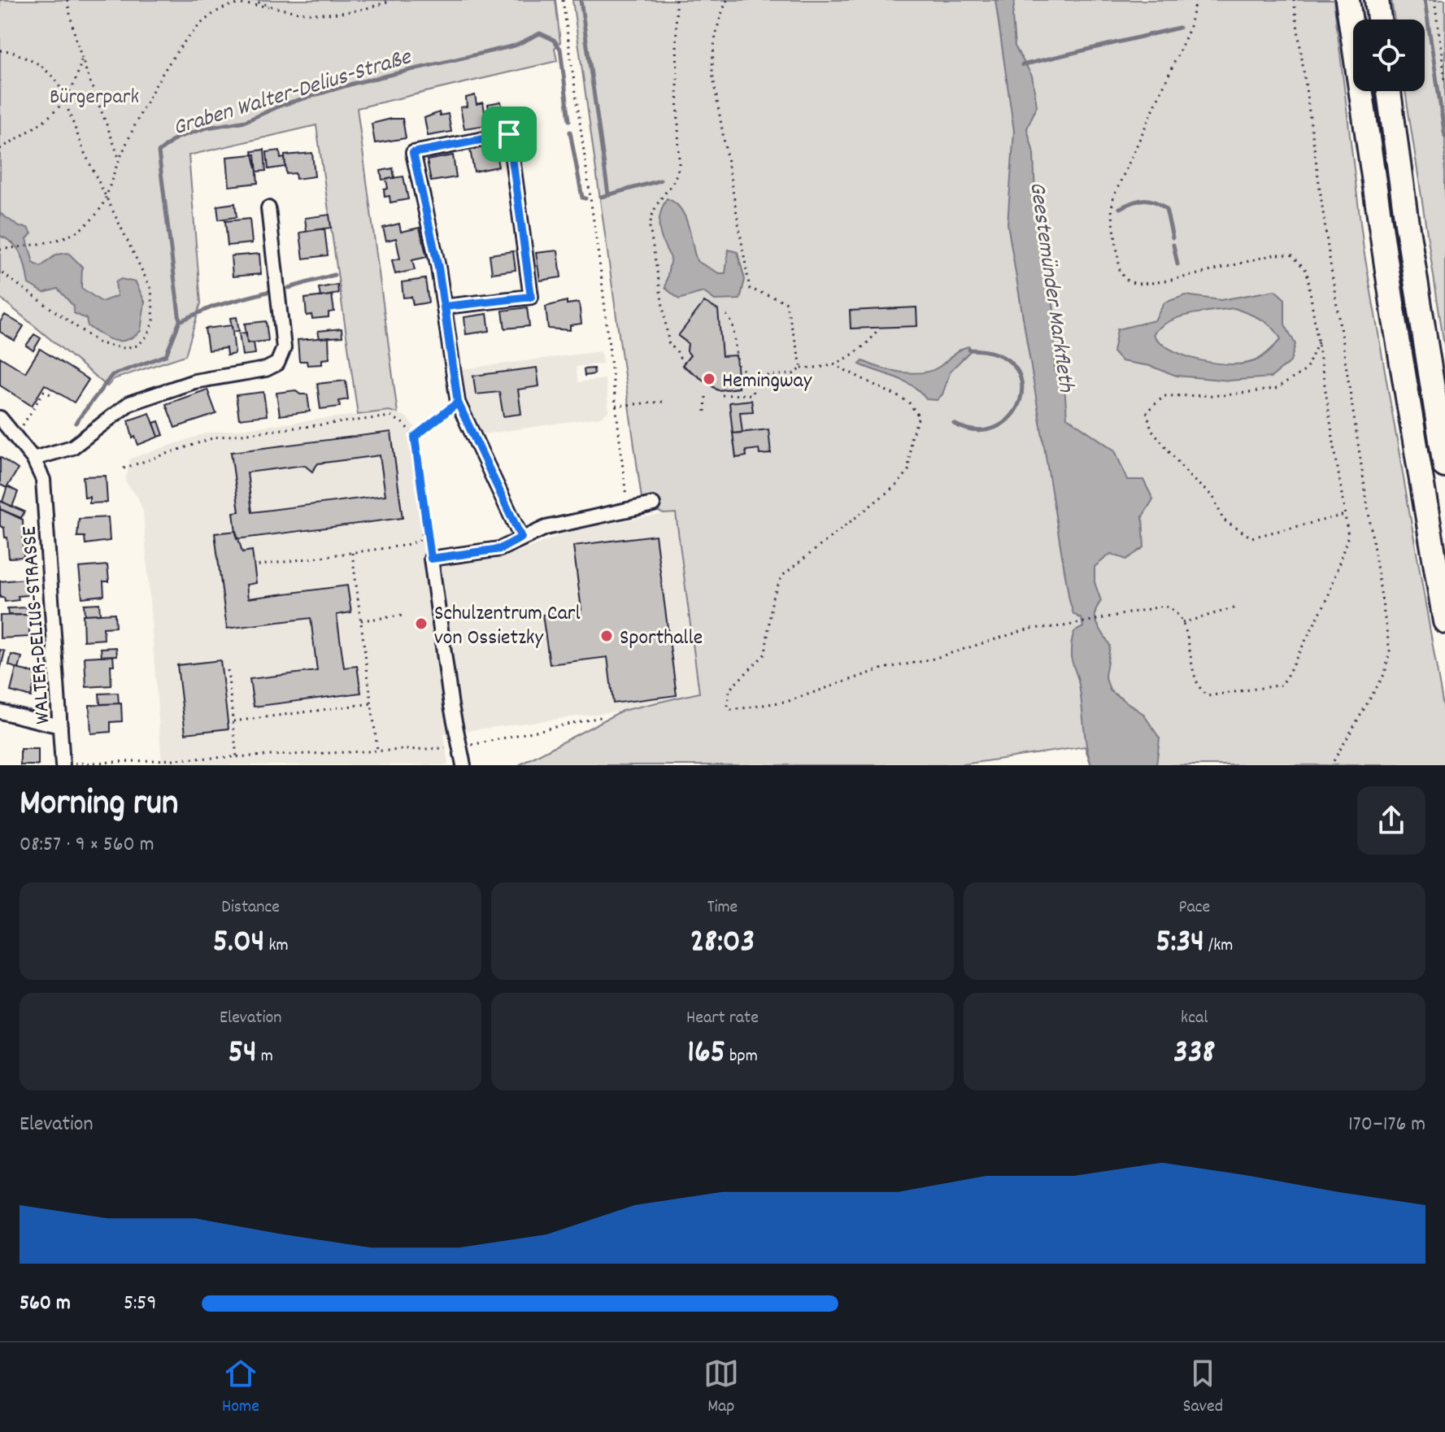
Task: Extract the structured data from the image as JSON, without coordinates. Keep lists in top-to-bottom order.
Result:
{
  "streets": {
    "street": ["WALTER-DELIUS-STRASSE"]
  },
  "water": ["Graben Walter-Delius-Straße", "Geestemünder Markfleth"],
  "parks": ["Bürgerpark"],
  "places": ["Hemingway", "Schulzentrum Carl von Ossietzky", "Sporthalle"],
  "page": {
    "heading": ["Morning run", "08:57 · 9 × 560 m"],
    "stats": [
      ["Distance", "5.04 km"],
      ["Time", "28:03"],
      ["Pace", "5:34 /km"],
      ["Elevation", "54 m"],
      ["Heart rate", "165 bpm"],
      ["kcal", "338"]
    ],
    "chart": ["Elevation", "170–176 m"],
    "list": [
      {
        "name": "560 m",
        "note": "5:59"
      }
    ],
    "tabs": ["Home", "Map", "Saved"]
  }
}
